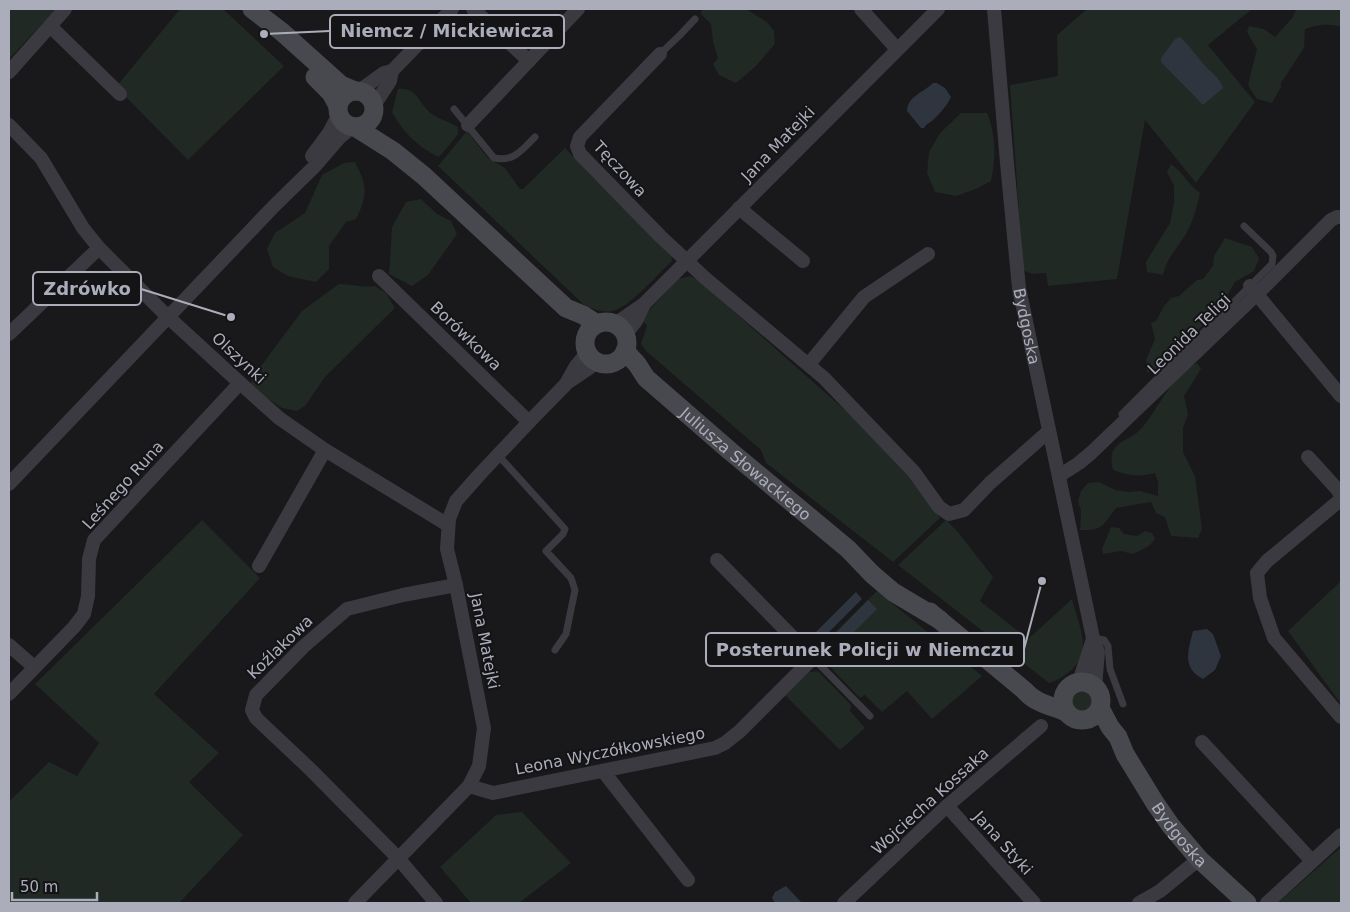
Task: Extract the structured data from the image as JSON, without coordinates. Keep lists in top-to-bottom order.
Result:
{
  "streets": {
    "street": [
      "Jana Matejki",
      "Tęczowa",
      "Bydgoska",
      "Leonida Teligi",
      "Borówkowa",
      "Olszynki",
      "Juliusza Słowackiego",
      "Leśnego Runa",
      "Koźlakowa",
      "Leona Wyczółkowskiego",
      "Wojciecha Kossaka",
      "Jana Styki"
    ]
  },
  "crossings": [
    ["Jana Matejki", "Tęczowa"],
    ["Jana Matejki", "Borówkowa"],
    ["Jana Matejki", "Olszynki"],
    ["Jana Matejki", "Juliusza Słowackiego"],
    ["Jana Matejki", "Koźlakowa"],
    ["Jana Matejki", "Leona Wyczółkowskiego"],
    ["Bydgoska", "Leonida Teligi"],
    ["Bydgoska", "Juliusza Słowackiego"],
    ["Olszynki", "Leśnego Runa"],
    ["Wojciecha Kossaka", "Jana Styki"]
  ],
  "places": ["Niemcz / Mickiewicza", "Zdrówko", "Posterunek Policji w Niemczu"],
  "scale_bar": "50 m"
}
